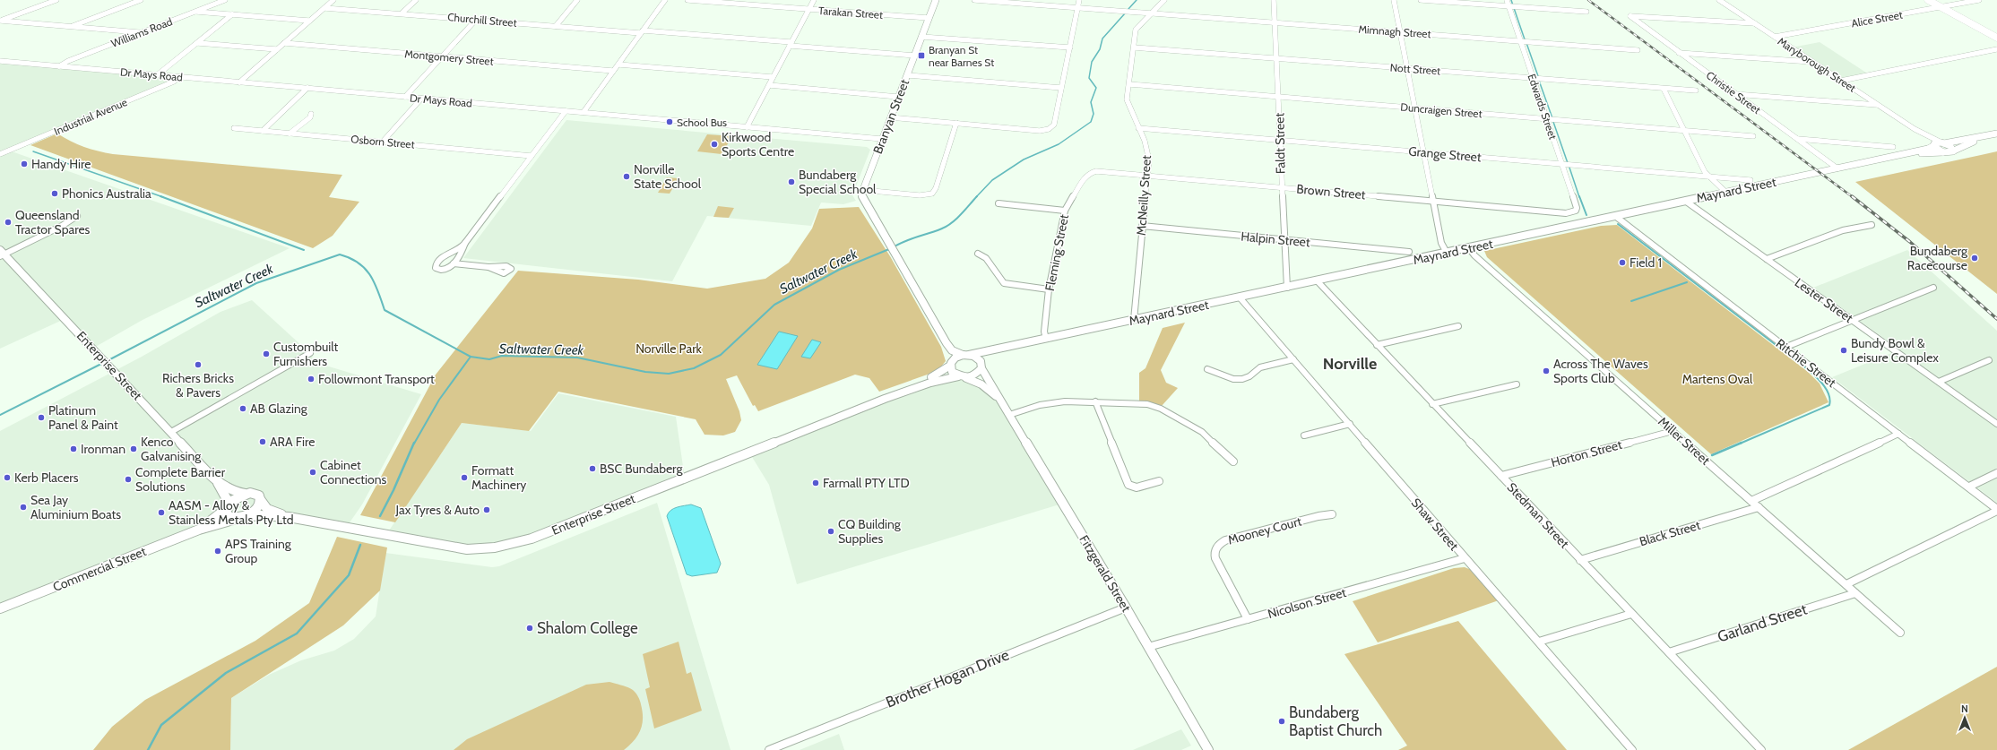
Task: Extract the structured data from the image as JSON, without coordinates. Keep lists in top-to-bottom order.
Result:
{
  "streets": {
    "street": [
      "Tarakan Street",
      "Alice Street",
      "Churchill Street",
      "Mimnagh Street",
      "Williams Road",
      "Montgomery Street",
      "Maryborough Street",
      "Nott Street",
      "Dr Mays Road",
      "Christie Street",
      "Edwards Street",
      "Duncraigen Street",
      "Industrial Avenue",
      "Branyan Street",
      "Osborn Street",
      "Faldt Street",
      "Grange Street",
      "Maynard Street",
      "Brown Street",
      "McNeilly Street",
      "Halpin Street",
      "Fleming Street",
      "Lester Street",
      "Ritchie Street",
      "Enterprise Street",
      "Miller Street",
      "Horton Street",
      "Stedman Street",
      "Shaw Street",
      "Mooney Court",
      "Black Street",
      "Commercial Street",
      "Fitzgerald Street",
      "Nicolson Street",
      "Garland Street",
      "Brother Hogan Drive"
    ]
  },
  "crossings": [
    ["Tarakan Street", "Branyan Street"],
    ["Alice Street", "Maryborough Street"],
    ["Churchill Street", "Branyan Street"],
    ["Mimnagh Street", "Edwards Street"],
    ["Mimnagh Street", "Faldt Street"],
    ["Mimnagh Street", "McNeilly Street"],
    ["Williams Road", "Dr Mays Road"],
    ["Maryborough Street", "Christie Street"],
    ["Maryborough Street", "Maynard Street"],
    ["Nott Street", "Edwards Street"],
    ["Nott Street", "Faldt Street"],
    ["Nott Street", "McNeilly Street"],
    ["Dr Mays Road", "Industrial Avenue"],
    ["Dr Mays Road", "Branyan Street"],
    ["Christie Street", "Maynard Street"],
    ["Edwards Street", "Duncraigen Street"],
    ["Edwards Street", "Grange Street"],
    ["Edwards Street", "Brown Street"],
    ["Duncraigen Street", "Faldt Street"],
    ["Duncraigen Street", "McNeilly Street"],
    ["Faldt Street", "Grange Street"],
    ["Faldt Street", "Maynard Street"],
    ["Faldt Street", "Brown Street"],
    ["Faldt Street", "Halpin Street"],
    ["Grange Street", "McNeilly Street"],
    ["Maynard Street", "McNeilly Street"],
    ["Maynard Street", "Fleming Street"],
    ["Maynard Street", "Lester Street"],
    ["Maynard Street", "Ritchie Street"],
    ["Maynard Street", "Enterprise Street"],
    ["Maynard Street", "Miller Street"],
    ["Maynard Street", "Stedman Street"],
    ["Maynard Street", "Shaw Street"],
    ["Maynard Street", "Fitzgerald Street"],
    ["Brown Street", "McNeilly Street"],
    ["Brown Street", "Fleming Street"],
    ["McNeilly Street", "Halpin Street"],
    ["Enterprise Street", "Commercial Street"],
    ["Enterprise Street", "Fitzgerald Street"],
    ["Miller Street", "Horton Street"],
    ["Miller Street", "Black Street"],
    ["Miller Street", "Garland Street"],
    ["Horton Street", "Stedman Street"],
    ["Stedman Street", "Black Street"],
    ["Stedman Street", "Garland Street"],
    ["Shaw Street", "Nicolson Street"],
    ["Mooney Court", "Nicolson Street"],
    ["Fitzgerald Street", "Nicolson Street"],
    ["Fitzgerald Street", "Brother Hogan Drive"]
  ],
  "districts": ["Norville"],
  "water": ["Saltwater Creek"],
  "parks": ["Norville Park", "Martens Oval"],
  "places": {
    "transit": ["Branyan St near Barnes St"],
    "other": [
      "School Bus",
      "Kirkwood Sports Centre",
      "Handy Hire",
      "Norville State School",
      "Bundaberg Special School",
      "Phonics Australia",
      "Queensland Tractor Spares",
      "Bundaberg Racecourse",
      "Field 1",
      "Bundy Bowl & Leisure Complex",
      "Custombuilt Furnishers",
      "Richers Bricks & Pavers",
      "Across The Waves Sports Club",
      "Followmont Transport",
      "AB Glazing",
      "Platinum Panel & Paint",
      "ARA Fire",
      "Ironman",
      "Kenco Galvanising",
      "BSC Bundaberg",
      "Cabinet Connections",
      "Kerb Placers",
      "Formatt Machinery",
      "Complete Barrier Solutions",
      "Farmall PTY LTD",
      "Sea Jay Aluminium Boats",
      "Jax Tyres & Auto",
      "AASM - Alloy & Stainless Metals Pty Ltd",
      "CQ Building Supplies",
      "APS Training Group",
      "Shalom College",
      "Bundaberg Baptist Church"
    ]
  },
  "north": "top"
}
